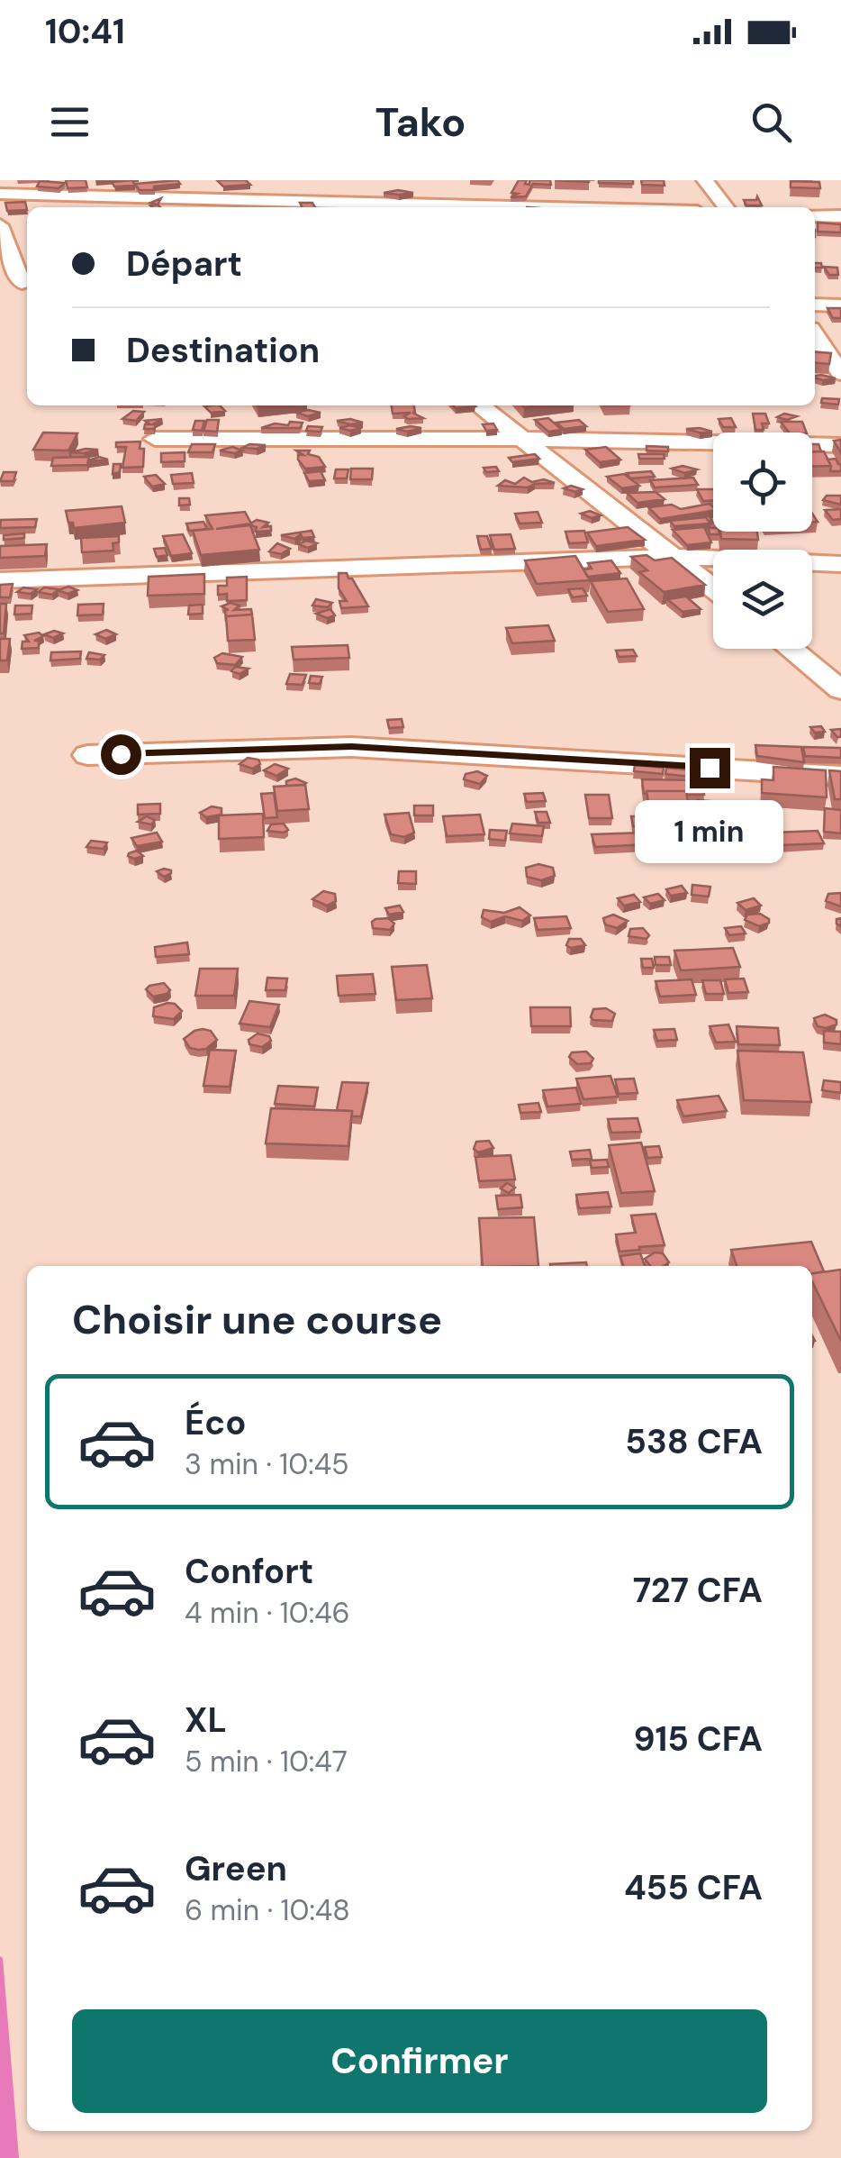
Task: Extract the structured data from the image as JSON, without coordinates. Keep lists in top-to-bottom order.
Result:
{
  "page": {
    "status": "10:41",
    "header": "Tako",
    "banner": ["Départ", "Destination"],
    "bubble": "1 min",
    "heading": "Choisir une course",
    "list": [
      {
        "name": "Éco",
        "note": "3 min · 10:45",
        "value": "538 CFA"
      },
      {
        "name": "Confort",
        "note": "4 min · 10:46",
        "value": "727 CFA"
      },
      {
        "name": "XL",
        "note": "5 min · 10:47",
        "value": "915 CFA"
      },
      {
        "name": "Green",
        "note": "6 min · 10:48",
        "value": "455 CFA"
      }
    ],
    "buttons": "Confirmer"
  }
}
